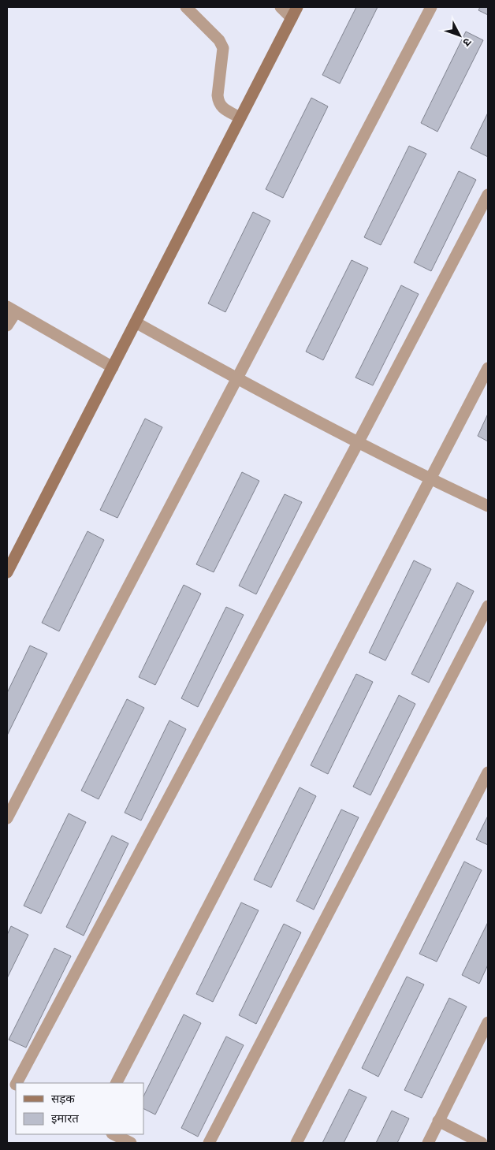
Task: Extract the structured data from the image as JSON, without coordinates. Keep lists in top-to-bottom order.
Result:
{
  "legend": ["सड़क", "इमारत"],
  "north": "bottom right"
}
